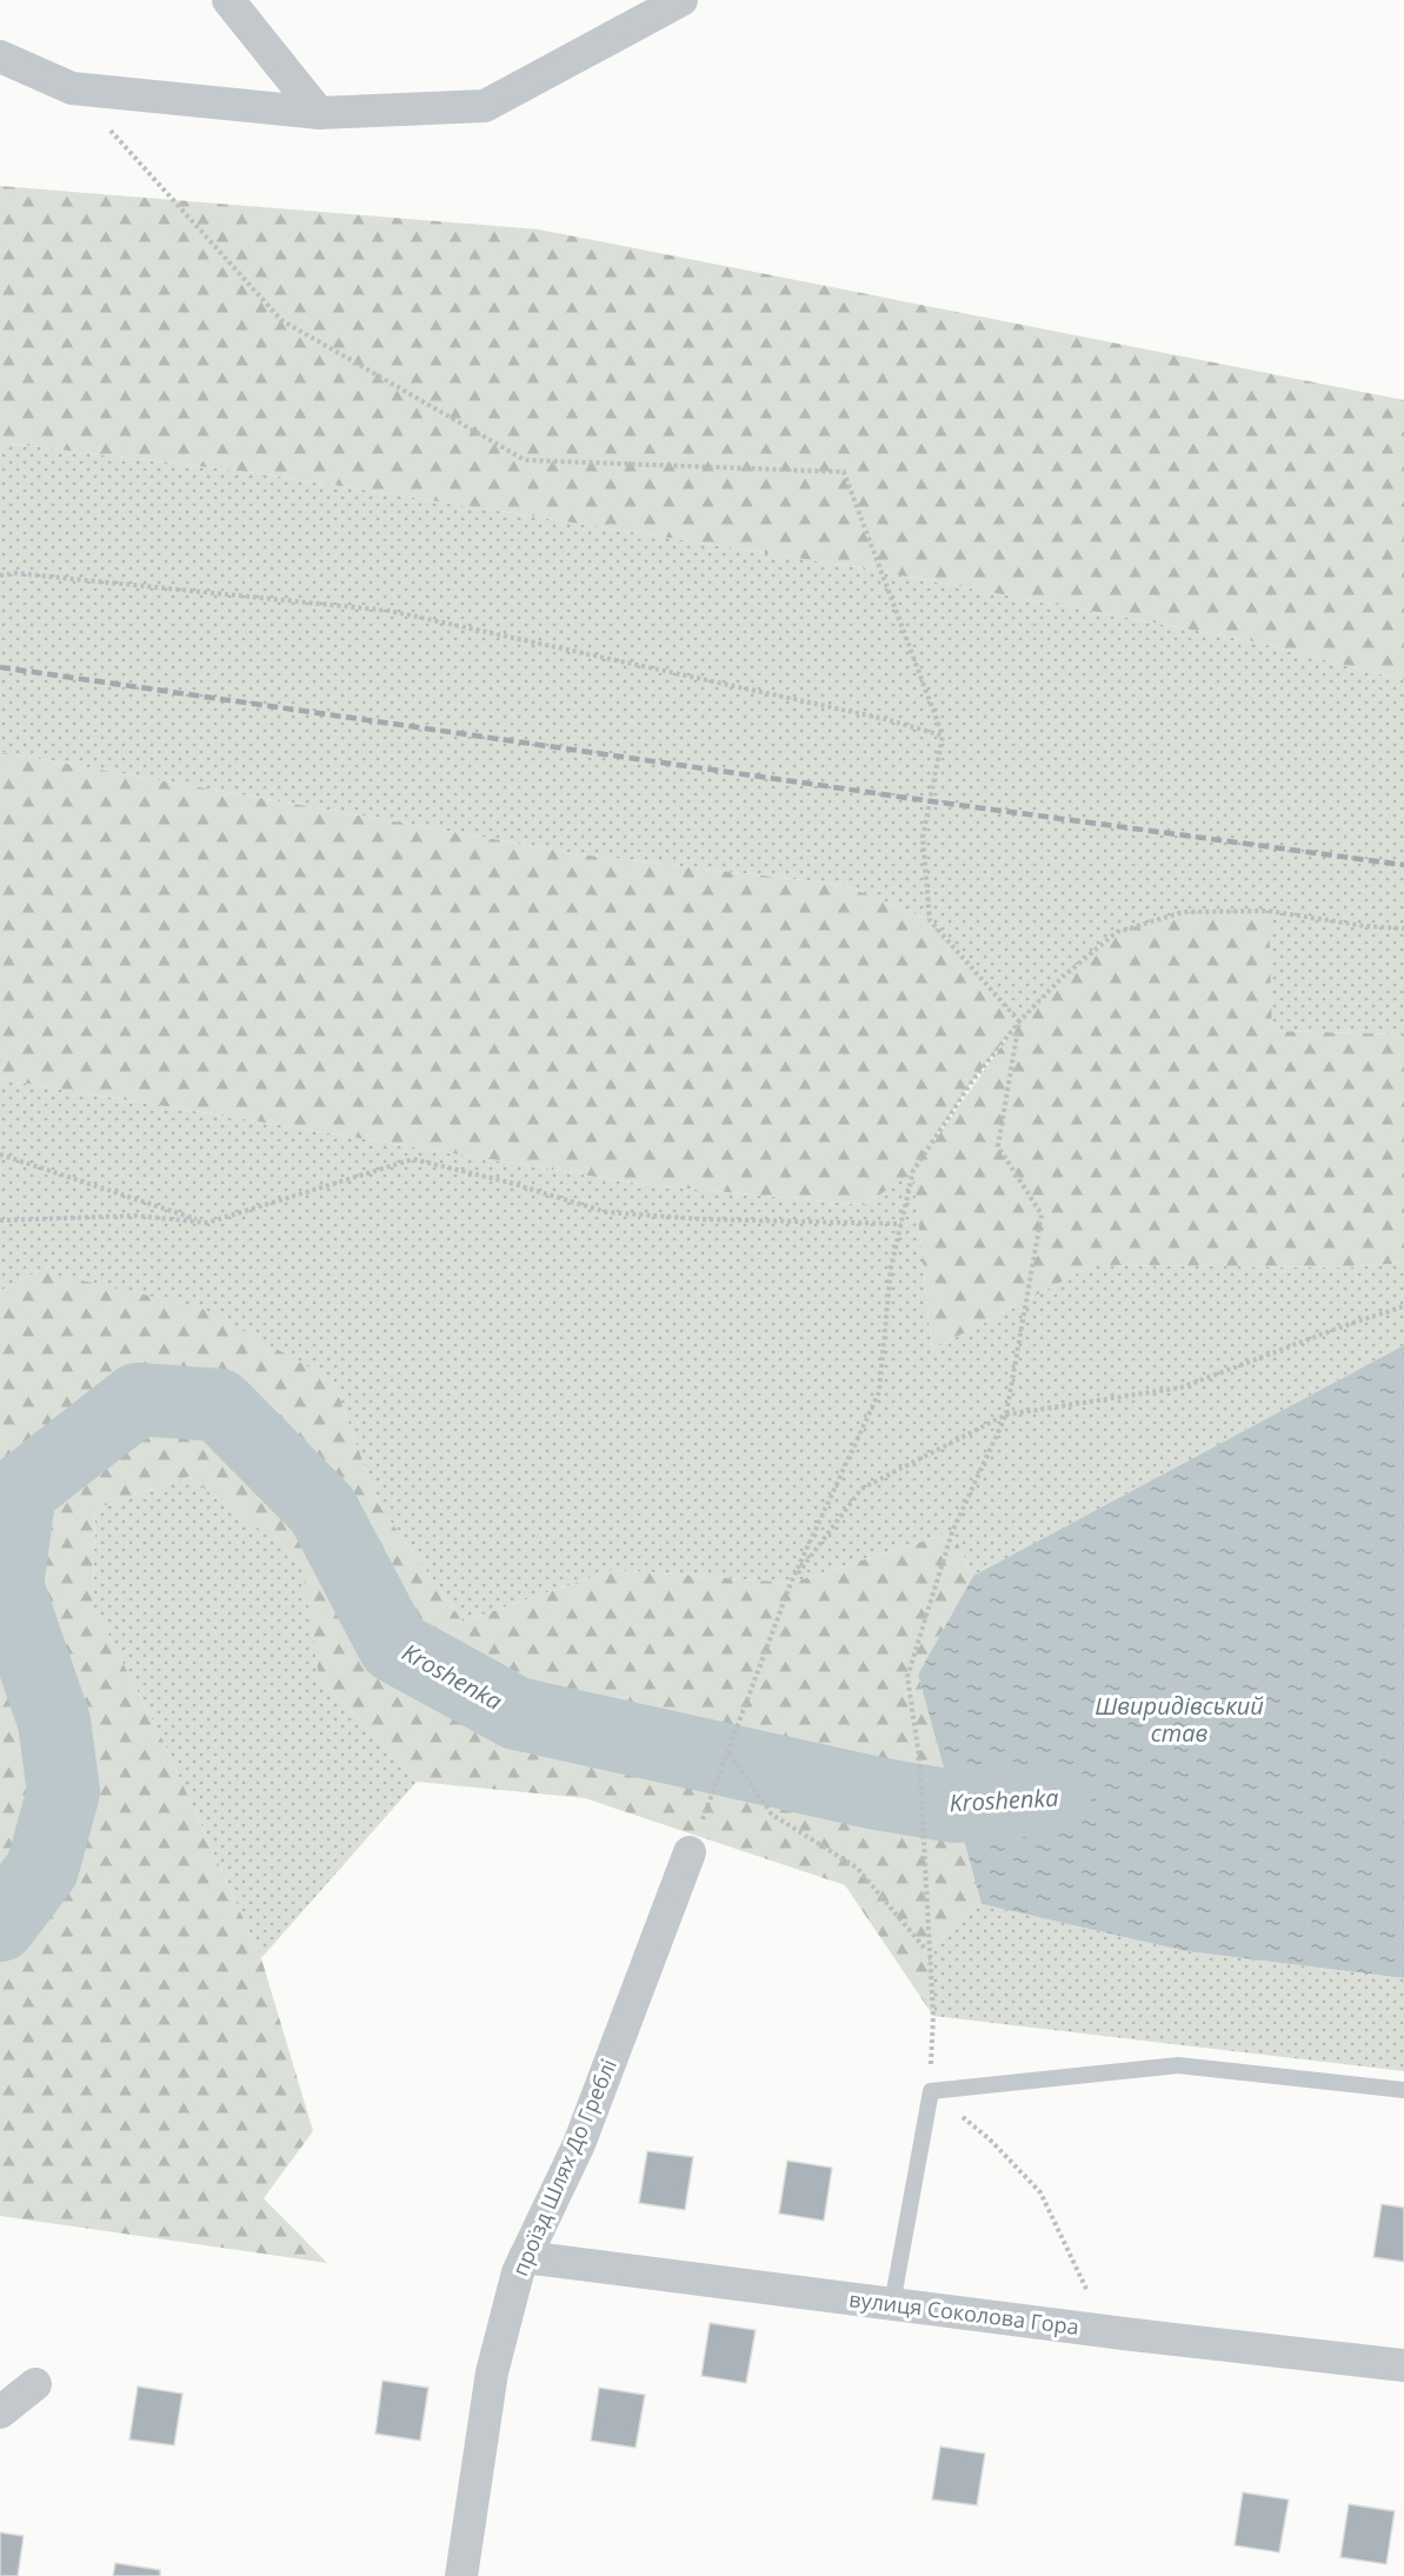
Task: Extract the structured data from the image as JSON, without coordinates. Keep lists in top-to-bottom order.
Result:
{
  "streets": {
    "street": ["проїзд Шлях До Греблі", "вулиця Соколова Гора"]
  },
  "crossings": [
    ["проїзд Шлях До Греблі", "вулиця Соколова Гора"]
  ],
  "water": ["Kroshenka", "Швиридівський став"]
}
